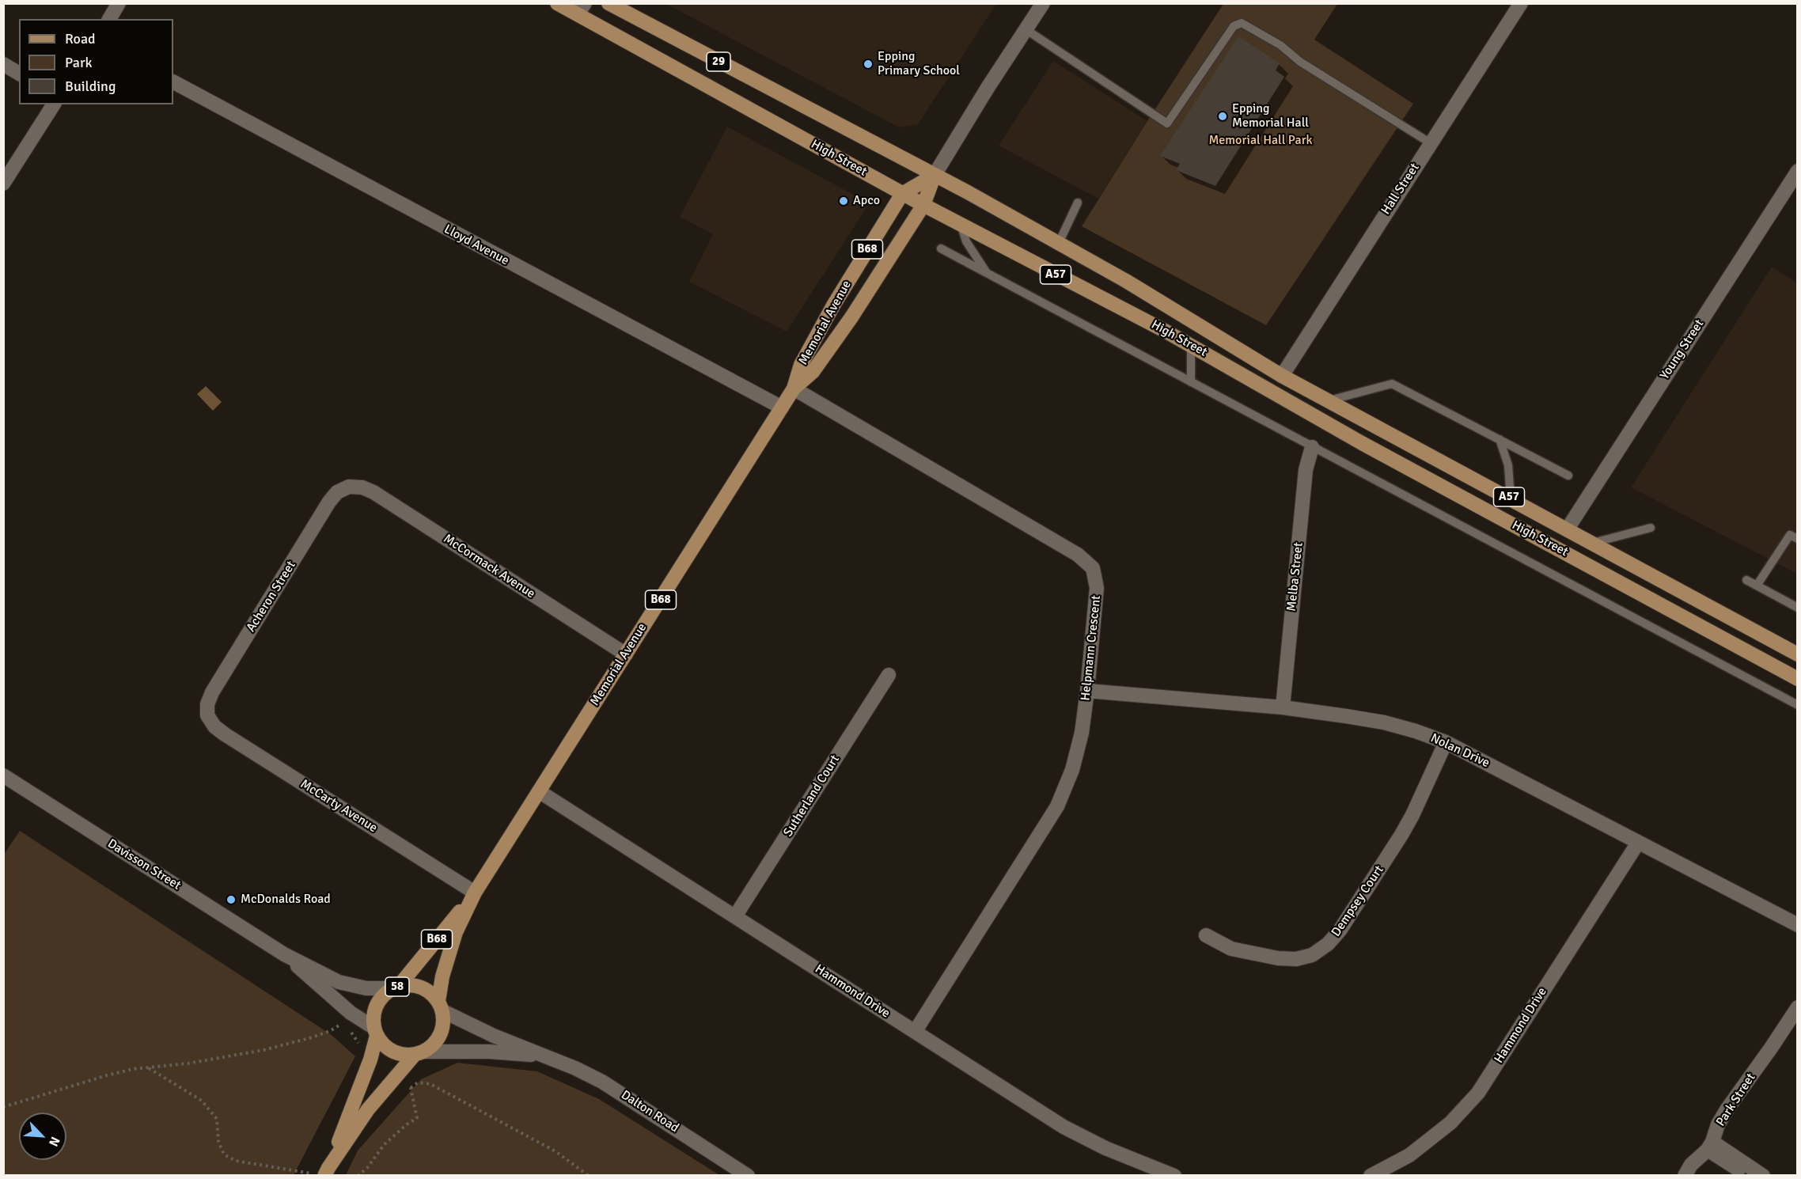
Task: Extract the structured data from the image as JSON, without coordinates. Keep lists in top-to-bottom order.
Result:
{
  "streets": {
    "main road": [
      "29",
      "High Street",
      "B68",
      "A57",
      "Memorial Avenue",
      "58"
    ],
    "street": [
      "Hall Street",
      "Lloyd Avenue",
      "Young Street",
      "McCormack Avenue",
      "Melba Street",
      "Acheron Street",
      "Helpmann Crescent",
      "Nolan Drive",
      "Sutherland Court",
      "McCarty Avenue",
      "Davisson Street",
      "Dempsey Court",
      "Hammond Drive",
      "Park Street",
      "Dalton Road"
    ]
  },
  "crossings": [
    ["High Street", "Hall Street"],
    ["High Street", "Memorial Avenue"],
    ["High Street", "Young Street"],
    ["Lloyd Avenue", "Memorial Avenue"],
    ["Memorial Avenue", "McCormack Avenue"],
    ["Memorial Avenue", "Helpmann Crescent"],
    ["Memorial Avenue", "McCarty Avenue"],
    ["Memorial Avenue", "Davisson Street"],
    ["Memorial Avenue", "58"],
    ["Memorial Avenue", "Hammond Drive"],
    ["Memorial Avenue", "Dalton Road"],
    ["McCormack Avenue", "Acheron Street"],
    ["Melba Street", "Nolan Drive"],
    ["Acheron Street", "McCarty Avenue"],
    ["Helpmann Crescent", "Nolan Drive"],
    ["Helpmann Crescent", "Hammond Drive"],
    ["Nolan Drive", "Dempsey Court"],
    ["Nolan Drive", "Hammond Drive"],
    ["Sutherland Court", "Hammond Drive"],
    ["Davisson Street", "58"],
    ["Davisson Street", "Dalton Road"],
    ["58", "Dalton Road"]
  ],
  "parks": ["Memorial Hall Park"],
  "places": [
    "Epping Primary School",
    "Epping Memorial Hall",
    "Apco",
    "McDonalds Road"
  ],
  "legend": ["Road", "Park", "Building"],
  "north": "bottom right"
}
